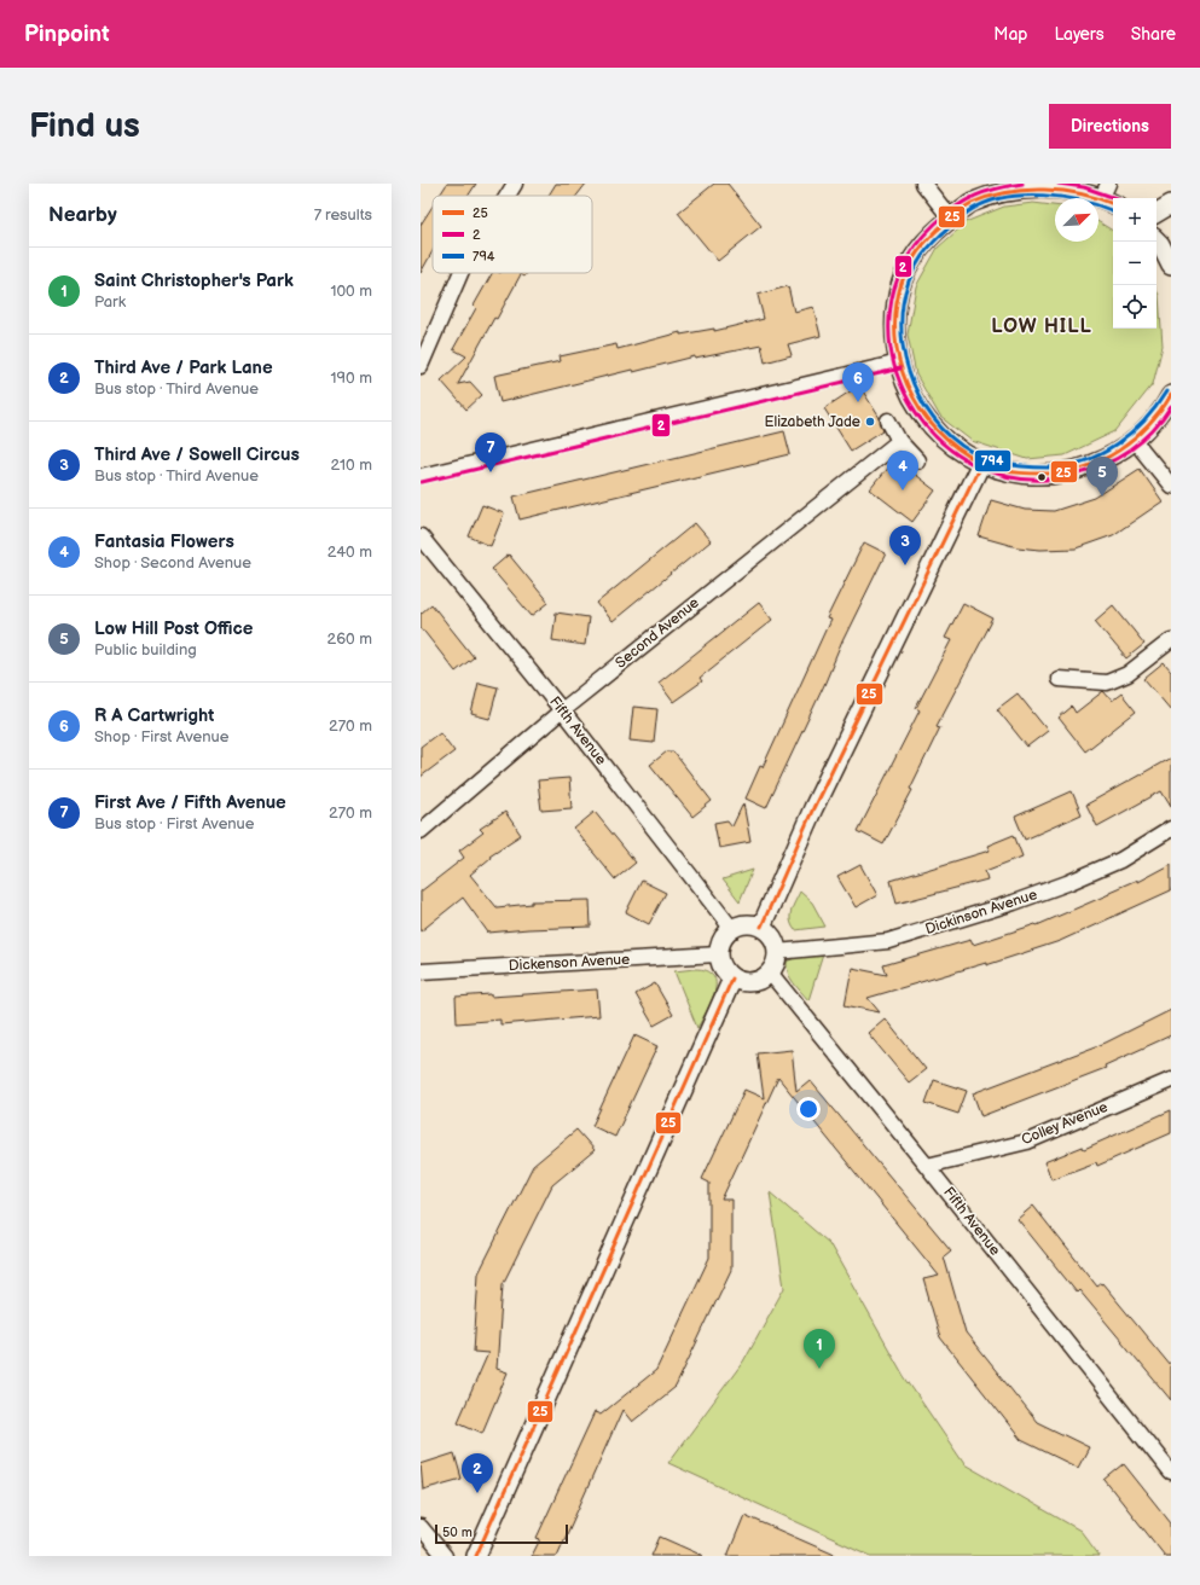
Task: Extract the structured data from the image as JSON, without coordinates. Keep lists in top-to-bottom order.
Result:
{
  "streets": {
    "street": [
      "Second Avenue",
      "Fifth Avenue",
      "Dickinson Avenue",
      "Dickenson Avenue",
      "Colley Avenue"
    ]
  },
  "crossings": [
    ["Second Avenue", "Fifth Avenue"],
    ["Fifth Avenue", "Dickinson Avenue"],
    ["Fifth Avenue", "Dickenson Avenue"],
    ["Fifth Avenue", "Colley Avenue"],
    ["Dickinson Avenue", "Dickenson Avenue"]
  ],
  "districts": ["LOW HILL"],
  "places": ["Elizabeth Jade"],
  "lines": ["transit line 2", "transit line 25", "transit line 794"],
  "legend": ["25", "2", "794"],
  "scale_bar": "50 m",
  "north": "top right",
  "page": {
    "header": "Pinpoint",
    "nav": ["Map", "Layers", "Share"],
    "buttons": "Directions",
    "title": "Find us",
    "heading": ["Nearby", "7 results"],
    "map_buttons": ["+", "−"],
    "list": [
      {
        "mark": "1",
        "name": "Saint Christopher's Park",
        "note": "Park",
        "value": "100 m"
      },
      {
        "mark": "2",
        "name": "Third Ave / Park Lane",
        "note": "Bus stop · Third Avenue",
        "value": "190 m"
      },
      {
        "mark": "3",
        "name": "Third Ave / Sowell Circus",
        "note": "Bus stop · Third Avenue",
        "value": "210 m"
      },
      {
        "mark": "4",
        "name": "Fantasia Flowers",
        "note": "Shop · Second Avenue",
        "value": "240 m"
      },
      {
        "mark": "5",
        "name": "Low Hill Post Office",
        "note": "Public building",
        "value": "260 m"
      },
      {
        "mark": "6",
        "name": "R A Cartwright",
        "note": "Shop · First Avenue",
        "value": "270 m"
      },
      {
        "mark": "7",
        "name": "First Ave / Fifth Avenue",
        "note": "Bus stop · First Avenue",
        "value": "270 m"
      }
    ],
    "pins": [
      "6",
      "7",
      "4",
      "5",
      "3",
      "1",
      "2"
    ],
    "scale": "50 m"
  }
}
